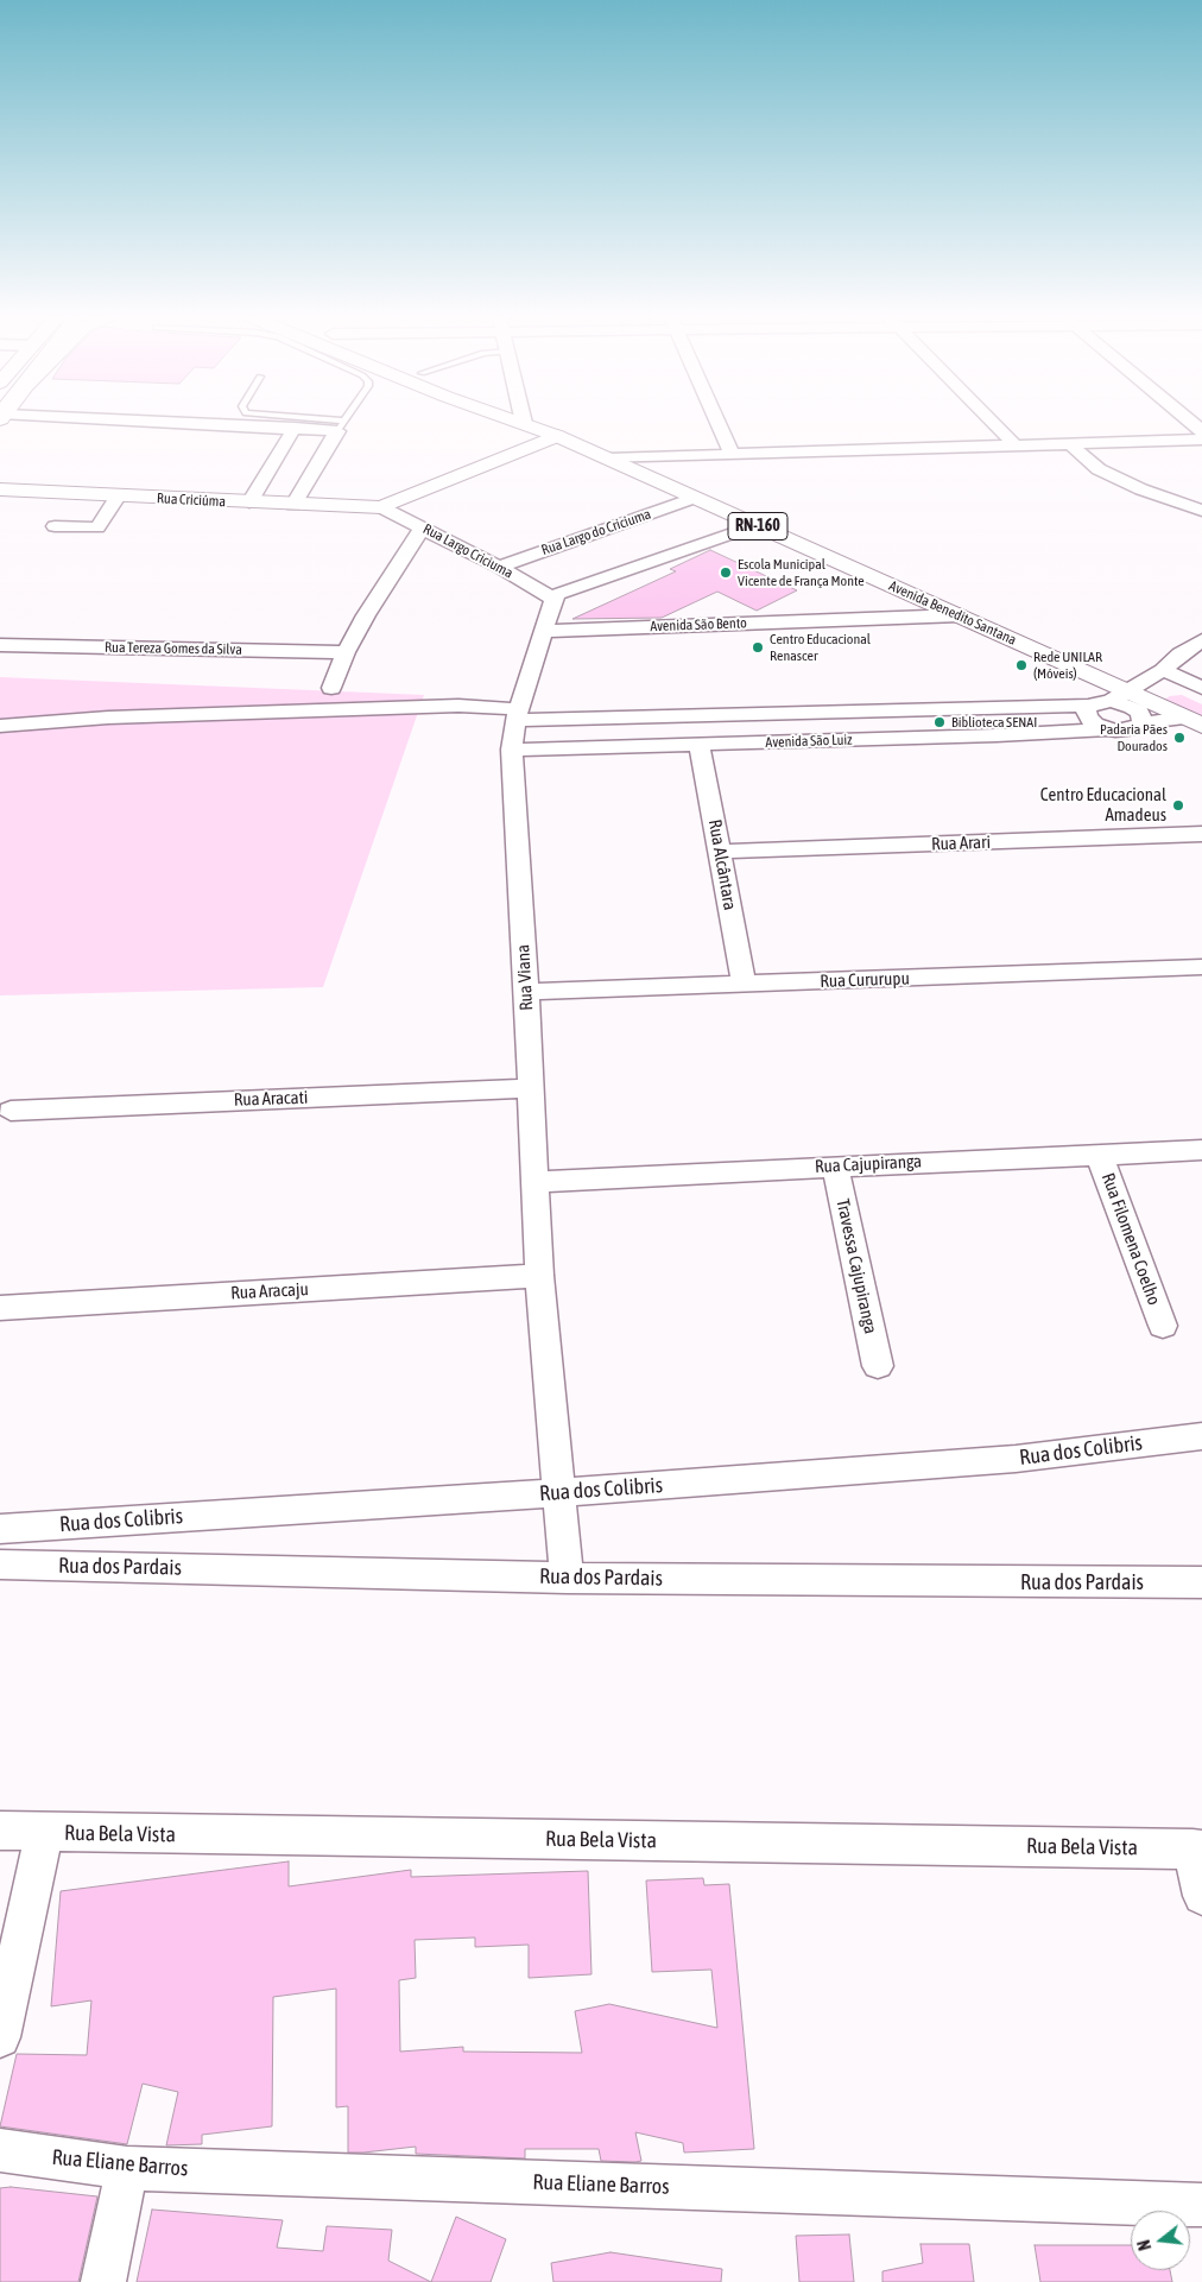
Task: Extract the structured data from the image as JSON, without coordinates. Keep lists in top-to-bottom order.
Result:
{
  "streets": {
    "main road": ["Rua Criciúma", "RN-160", "Avenida Benedito Santana"],
    "street": [
      "Rua Largo do Criciuma",
      "Rua Largo Criciuma",
      "Avenida São Bento",
      "Rua Tereza Gomes da Silva",
      "Avenida São Luiz",
      "Rua Arari",
      "Rua Alcântara",
      "Rua Viana",
      "Rua Cururupu",
      "Rua Aracati",
      "Rua Cajupiranga",
      "Rua Filomena Coelho",
      "Travessa Cajupiranga",
      "Rua Aracaju",
      "Rua dos Colibris",
      "Rua dos Pardais",
      "Rua Bela Vista",
      "Rua Eliane Barros"
    ]
  },
  "crossings": [
    ["Rua Criciúma", "Rua Largo Criciuma"],
    ["Rua Largo do Criciuma", "Rua Largo Criciuma"],
    ["Rua Largo do Criciuma", "Avenida Benedito Santana"],
    ["Rua Largo Criciuma", "Rua Viana"],
    ["Avenida Benedito Santana", "Avenida São Bento"],
    ["Avenida Benedito Santana", "Avenida São Luiz"],
    ["Avenida São Bento", "Rua Viana"],
    ["Avenida São Luiz", "Rua Alcântara"],
    ["Avenida São Luiz", "Rua Viana"],
    ["Rua Arari", "Rua Alcântara"],
    ["Rua Alcântara", "Rua Cururupu"],
    ["Rua Viana", "Rua Cururupu"],
    ["Rua Viana", "Rua Aracati"],
    ["Rua Viana", "Rua Cajupiranga"],
    ["Rua Viana", "Rua Aracaju"],
    ["Rua Viana", "Rua dos Colibris"],
    ["Rua Viana", "Rua dos Pardais"],
    ["Rua Cajupiranga", "Rua Filomena Coelho"],
    ["Rua Cajupiranga", "Travessa Cajupiranga"]
  ],
  "places": [
    "Escola Municipal Vicente de França Monte",
    "Centro Educacional Renascer",
    "Rede UNILAR (Móveis)",
    "Biblioteca SENAI",
    "Padaria Pães Dourados",
    "Centro Educacional Amadeus"
  ],
  "north": "left"
}
